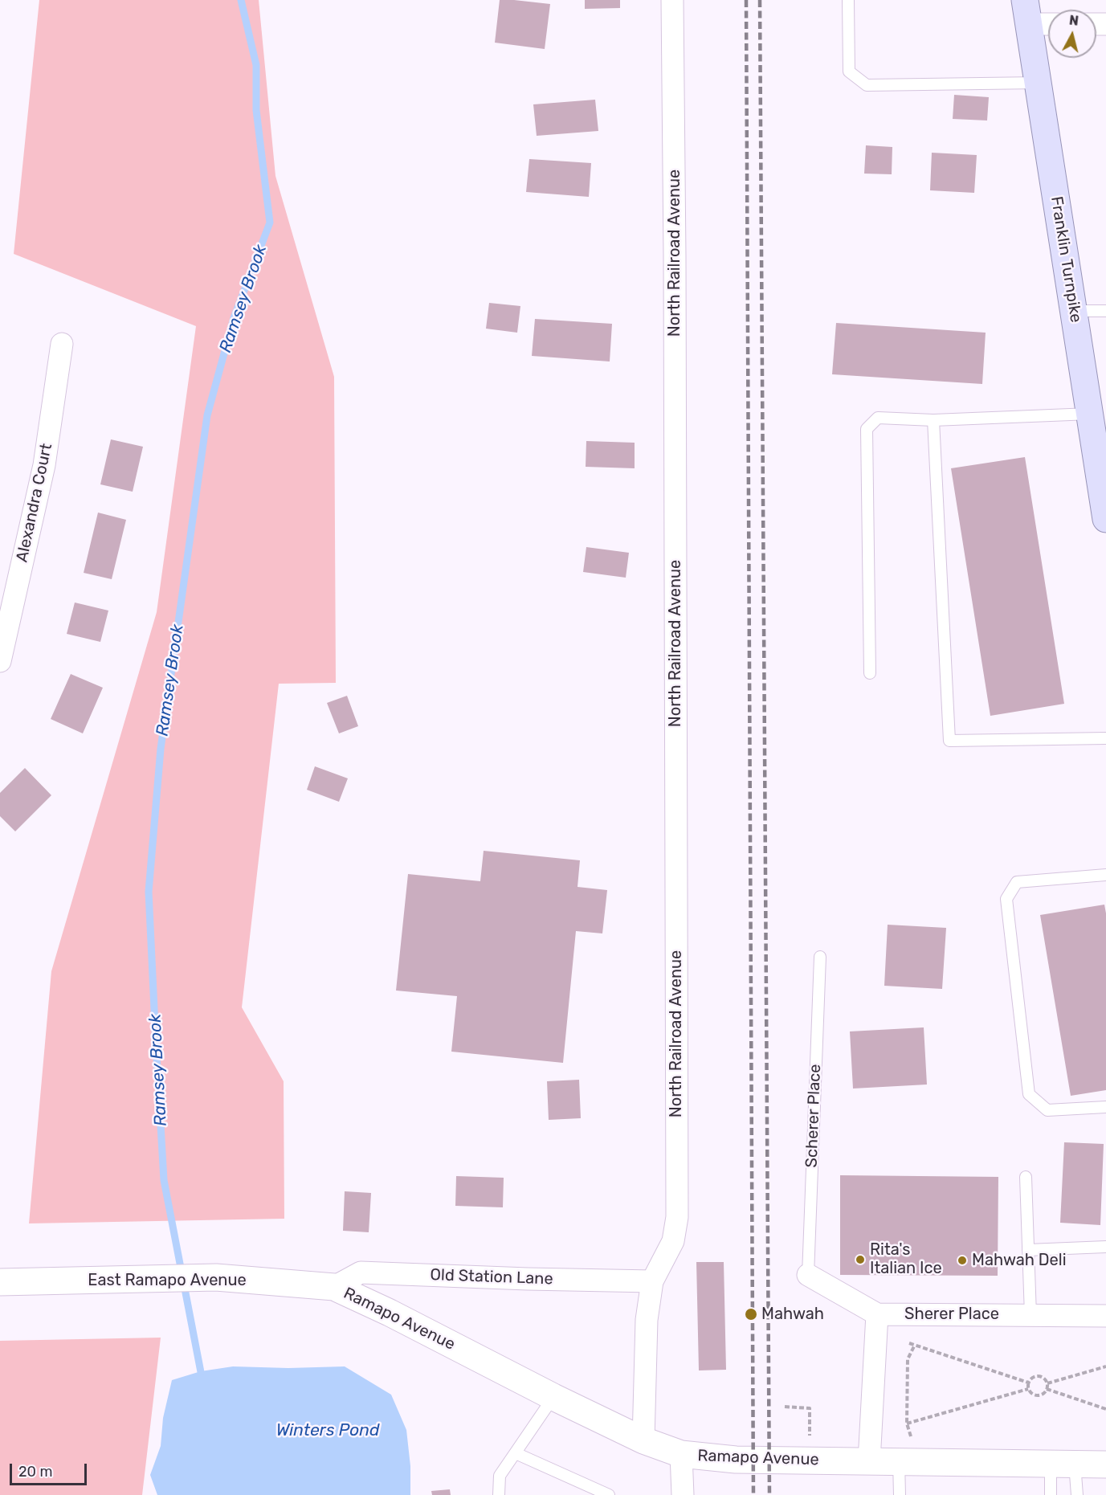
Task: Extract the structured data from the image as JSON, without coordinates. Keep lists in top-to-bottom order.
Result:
{
  "streets": {
    "main road": ["Franklin Turnpike"],
    "street": [
      "North Railroad Avenue",
      "Alexandra Court",
      "Old Station Lane",
      "East Ramapo Avenue",
      "Sherer Place",
      "Ramapo Avenue"
    ],
    "lane": ["Scherer Place"]
  },
  "crossings": [
    ["North Railroad Avenue", "Old Station Lane"],
    ["North Railroad Avenue", "Ramapo Avenue"],
    ["Scherer Place", "Sherer Place"],
    ["Old Station Lane", "East Ramapo Avenue"],
    ["Old Station Lane", "Ramapo Avenue"],
    ["East Ramapo Avenue", "Ramapo Avenue"]
  ],
  "water": ["Ramsey Brook", "Winters Pond"],
  "places": ["Rita's Italian Ice", "Mahwah Deli", "Mahwah"],
  "scale_bar": "20 m",
  "north": "top"
}
